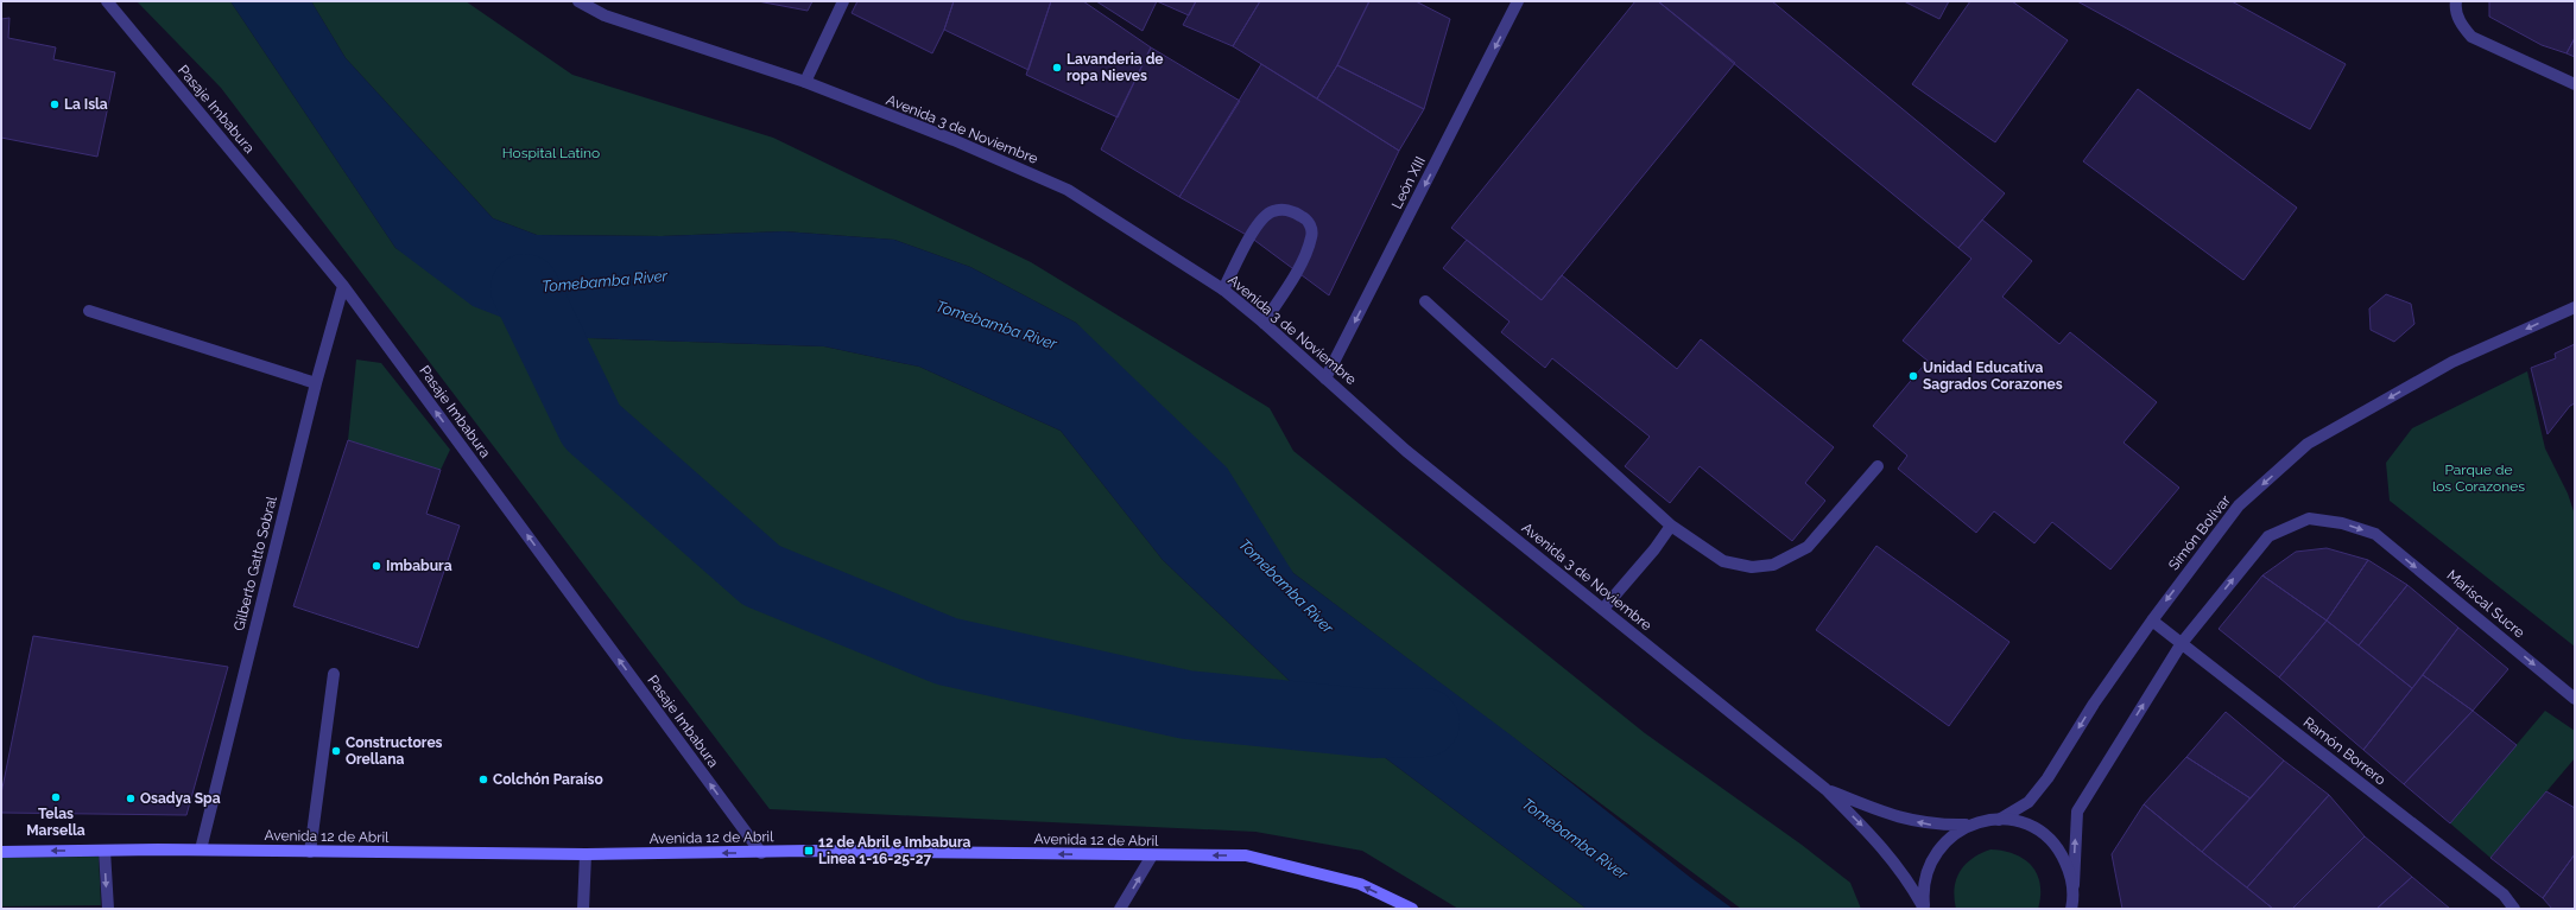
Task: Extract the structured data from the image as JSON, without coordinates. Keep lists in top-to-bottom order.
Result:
{
  "streets": {
    "main road": ["Avenida 12 de Abril"],
    "street": [
      "Pasaje Imbabura",
      "Avenida 3 de Noviembre",
      "León XIII",
      "Simón Bolívar",
      "Gilberto Gatto Sobral",
      "Mariscal Sucre",
      "Ramón Borrero"
    ]
  },
  "crossings": [
    ["Pasaje Imbabura", "Gilberto Gatto Sobral"],
    ["Pasaje Imbabura", "Avenida 12 de Abril"],
    ["Avenida 3 de Noviembre", "León XIII"],
    ["Simón Bolívar", "Ramón Borrero"],
    ["Gilberto Gatto Sobral", "Avenida 12 de Abril"],
    ["Mariscal Sucre", "Ramón Borrero"]
  ],
  "one_way": [
    "Pasaje Imbabura",
    "León XIII",
    "Simón Bolívar",
    "Avenida 12 de Abril"
  ],
  "water": ["Tomebamba River"],
  "parks": ["Hospital Latino", "Parque de los Corazones"],
  "places": {
    "other": [
      "Lavanderia de ropa Nieves",
      "La Isla",
      "Unidad Educativa Sagrados Corazones",
      "Imbabura",
      "Constructores Orellana",
      "Colchón Paraíso",
      "Telas Marsella",
      "Osadya Spa"
    ],
    "transit": ["12 de Abril e Imbabura Linea 1-16-25-27"]
  }
}
